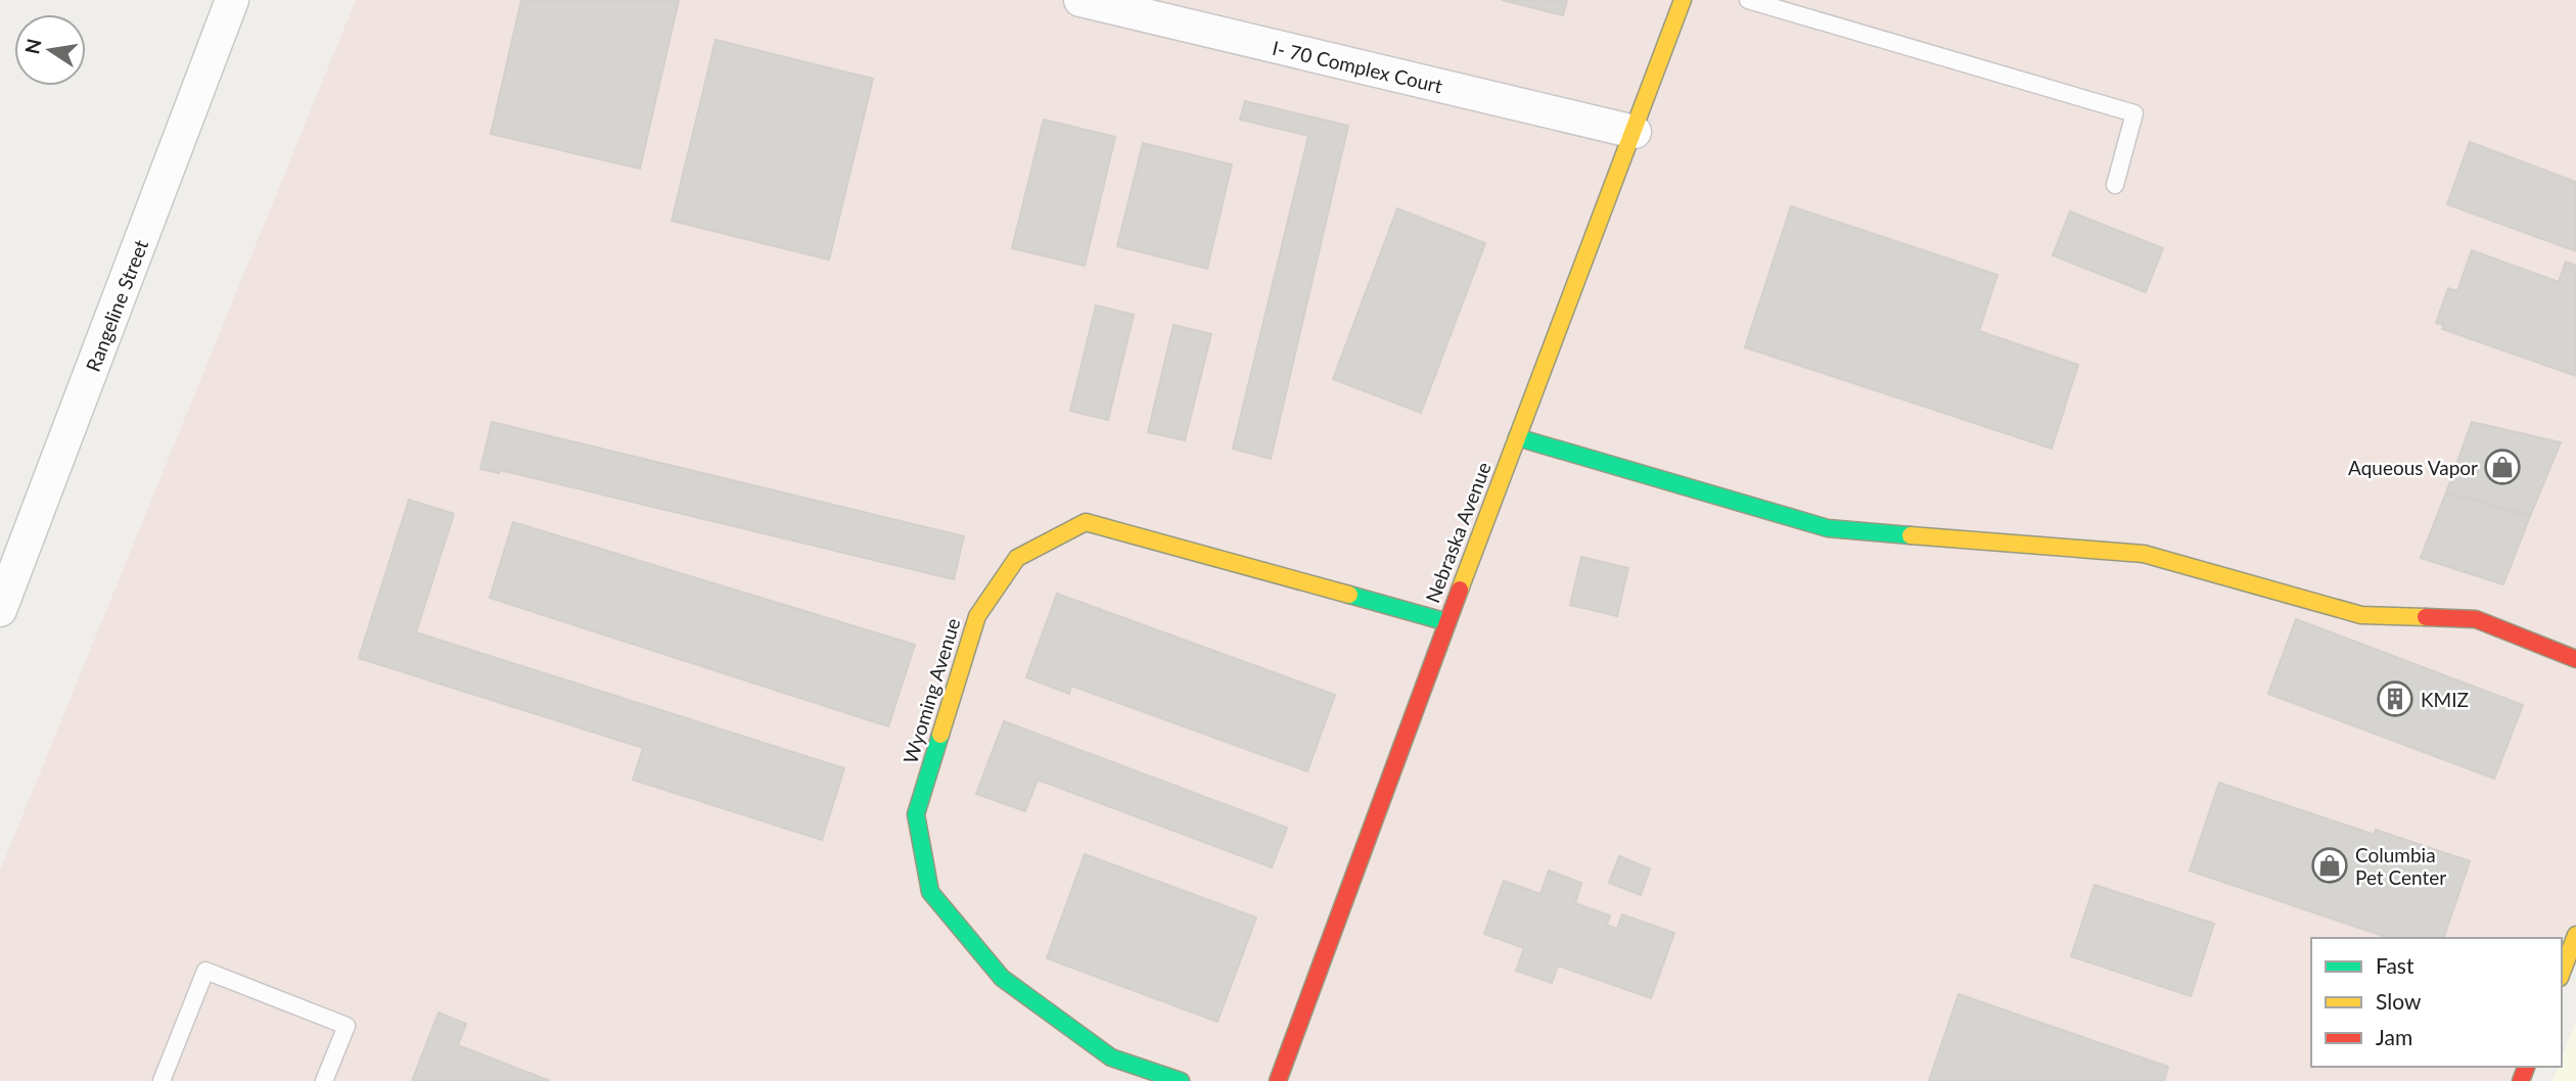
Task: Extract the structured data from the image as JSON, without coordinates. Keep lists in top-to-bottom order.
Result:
{
  "streets": {
    "street": [
      "I- 70 Complex Court",
      "Rangeline Street",
      "Nebraska Avenue",
      "Wyoming Avenue"
    ]
  },
  "crossings": [
    ["I- 70 Complex Court", "Nebraska Avenue"],
    ["Nebraska Avenue", "Wyoming Avenue"]
  ],
  "places": {
    "shop": ["Aqueous Vapor", "Columbia Pet Center"],
    "building": ["KMIZ"]
  },
  "legend": ["Fast", "Slow", "Jam"],
  "north": "left"
}
